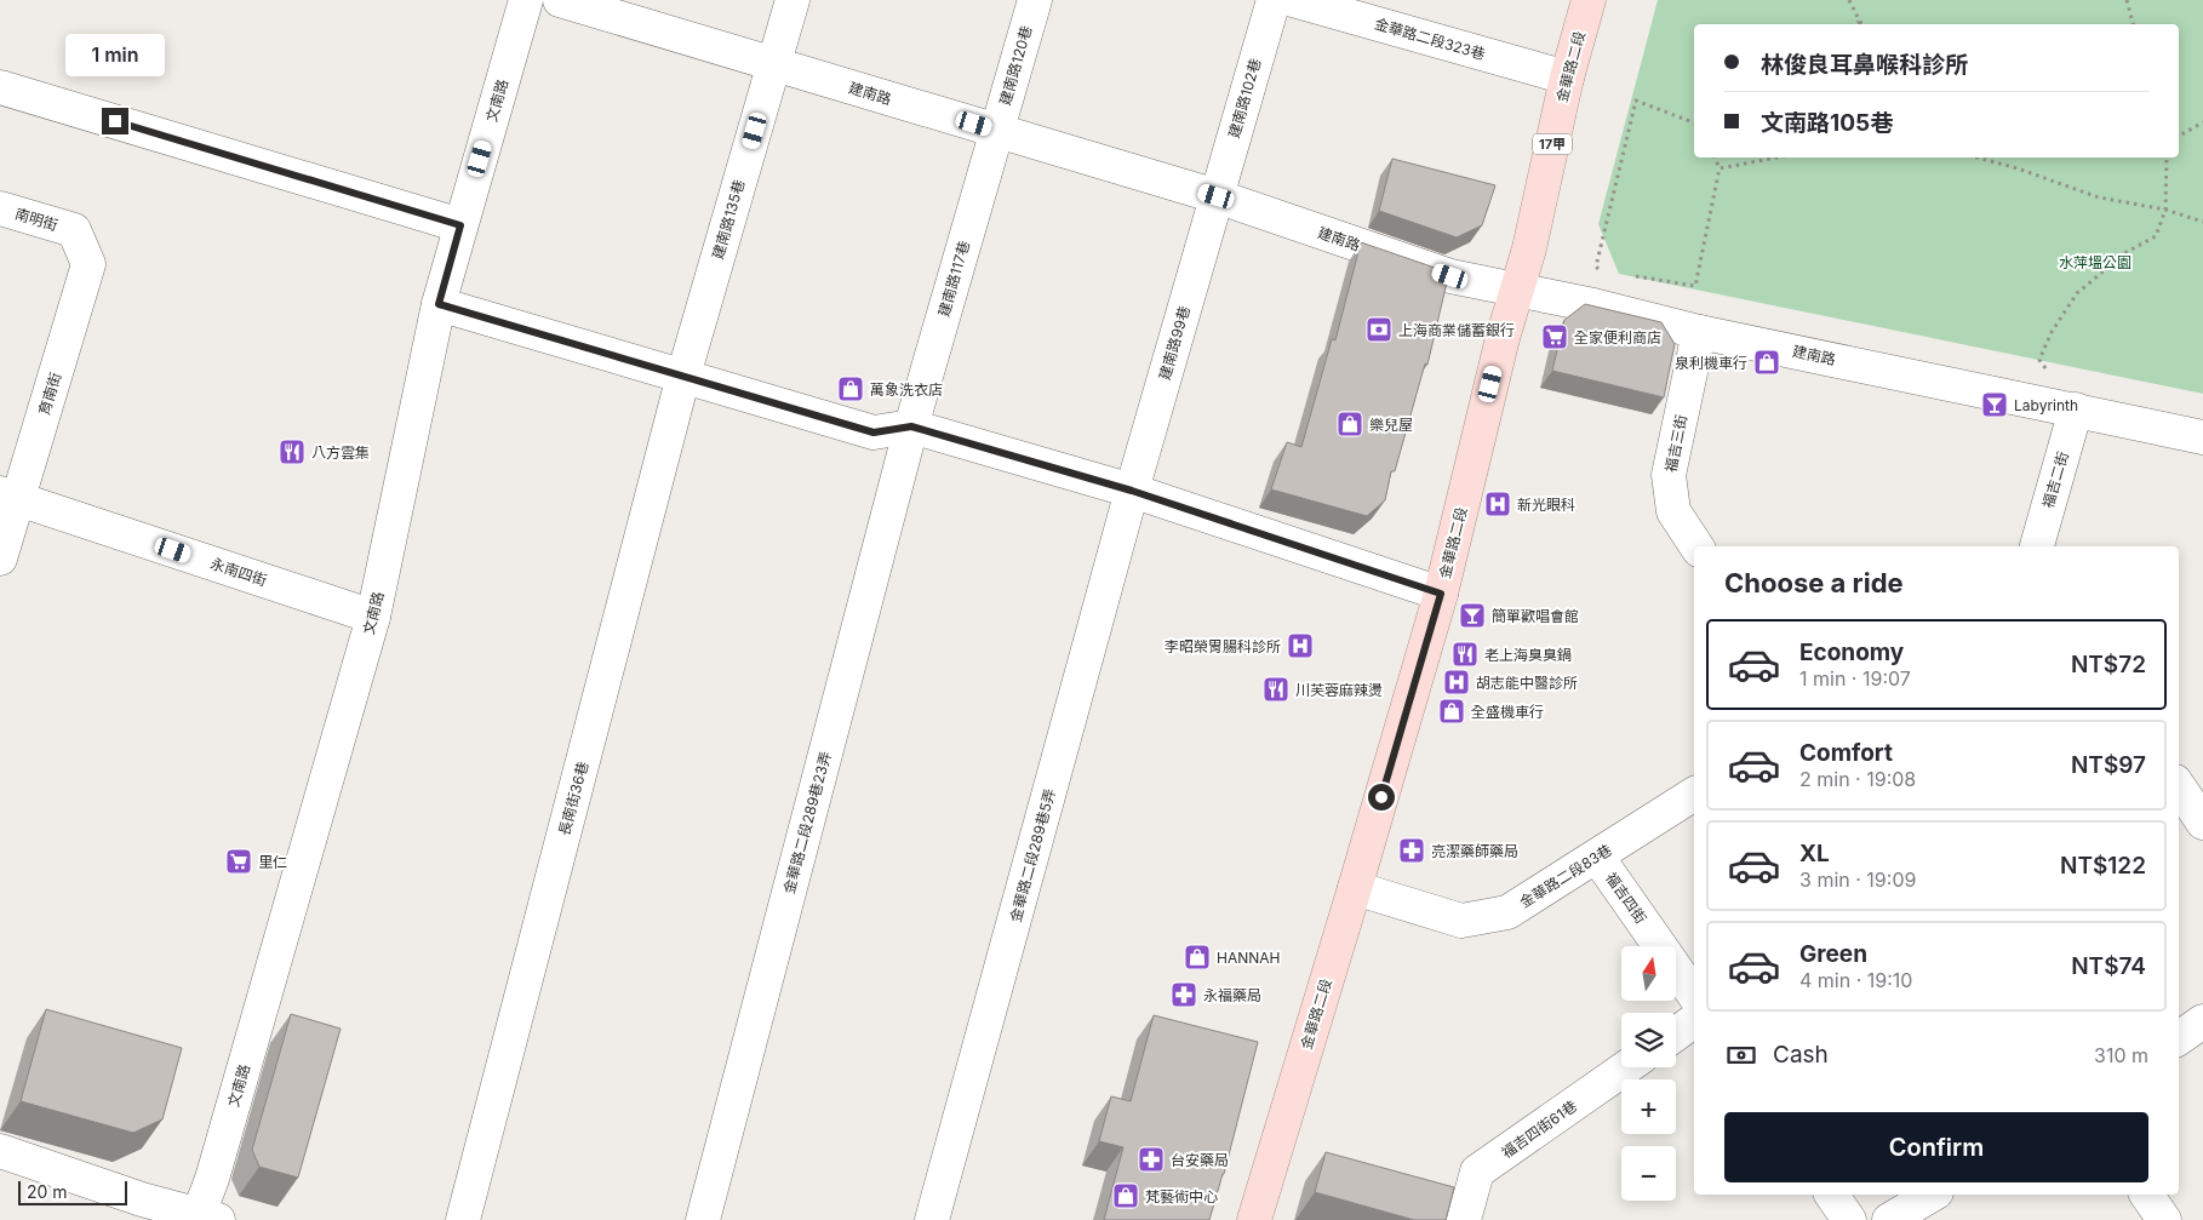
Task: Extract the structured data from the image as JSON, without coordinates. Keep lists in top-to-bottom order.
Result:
{
  "streets": {
    "main road": ["金華路二段", "17甲"],
    "street": [
      "金華路二段323巷",
      "建南路120巷",
      "建南路",
      "建南路102巷",
      "文南路",
      "南明街",
      "建南路135巷",
      "建南路117巷",
      "建南路99巷",
      "育南街",
      "福吉三街",
      "福吉二街",
      "永南四街",
      "長南街36巷",
      "金華路二段289巷23弄",
      "金華路二段289巷5弄",
      "金華路二段83巷",
      "福吉四街",
      "福吉四街61巷"
    ]
  },
  "crossings": [
    ["金華路二段323巷", "金華路二段"],
    ["建南路120巷", "建南路"],
    ["建南路120巷", "建南路117巷"],
    ["金華路二段", "建南路"],
    ["金華路二段", "金華路二段83巷"],
    ["建南路", "建南路102巷"],
    ["建南路", "建南路135巷"],
    ["建南路", "建南路117巷"],
    ["建南路", "建南路99巷"],
    ["建南路", "福吉三街"],
    ["建南路", "福吉二街"],
    ["建南路102巷", "建南路99巷"],
    ["文南路", "永南四街"],
    ["南明街", "育南街"],
    ["建南路135巷", "長南街36巷"],
    ["建南路117巷", "金華路二段289巷23弄"],
    ["建南路99巷", "金華路二段289巷5弄"],
    ["育南街", "永南四街"],
    ["金華路二段83巷", "福吉四街"]
  ],
  "parks": ["水萍塭公園"],
  "places": {
    "bank": ["上海商業儲蓄銀行"],
    "supermarket": ["全家便利商店", "里仁"],
    "shop": [
      "泉利機車行",
      "萬象洗衣店",
      "樂兒屋",
      "全盛機車行",
      "HANNAH",
      "梵藝術中心"
    ],
    "bar": ["Labyrinth", "簡單歡唱會館"],
    "restaurant": ["八方雲集", "老上海臭臭鍋", "川芙蓉麻辣燙"],
    "hospital": ["新光眼科", "李昭榮胃腸科診所", "胡志能中醫診所"],
    "pharmacy": ["亮潔藥師藥局", "永福藥局", "台安藥局"]
  },
  "scale_bar": "20 m",
  "north": "top",
  "page": {
    "banner": ["林俊良耳鼻喉科診所", "文南路105巷"],
    "bubble": "1 min",
    "heading": "Choose a ride",
    "list": [
      {
        "name": "Economy",
        "note": "1 min · 19:07",
        "value": "NT$72"
      },
      {
        "name": "Comfort",
        "note": "2 min · 19:08",
        "value": "NT$97"
      },
      {
        "name": "XL",
        "note": "3 min · 19:09",
        "value": "NT$122"
      },
      {
        "name": "Green",
        "note": "4 min · 19:10",
        "value": "NT$74"
      }
    ],
    "map_buttons": ["+", "−"],
    "pay": ["Cash", "310 m"],
    "buttons": "Confirm",
    "scale": "20 m"
  }
}
